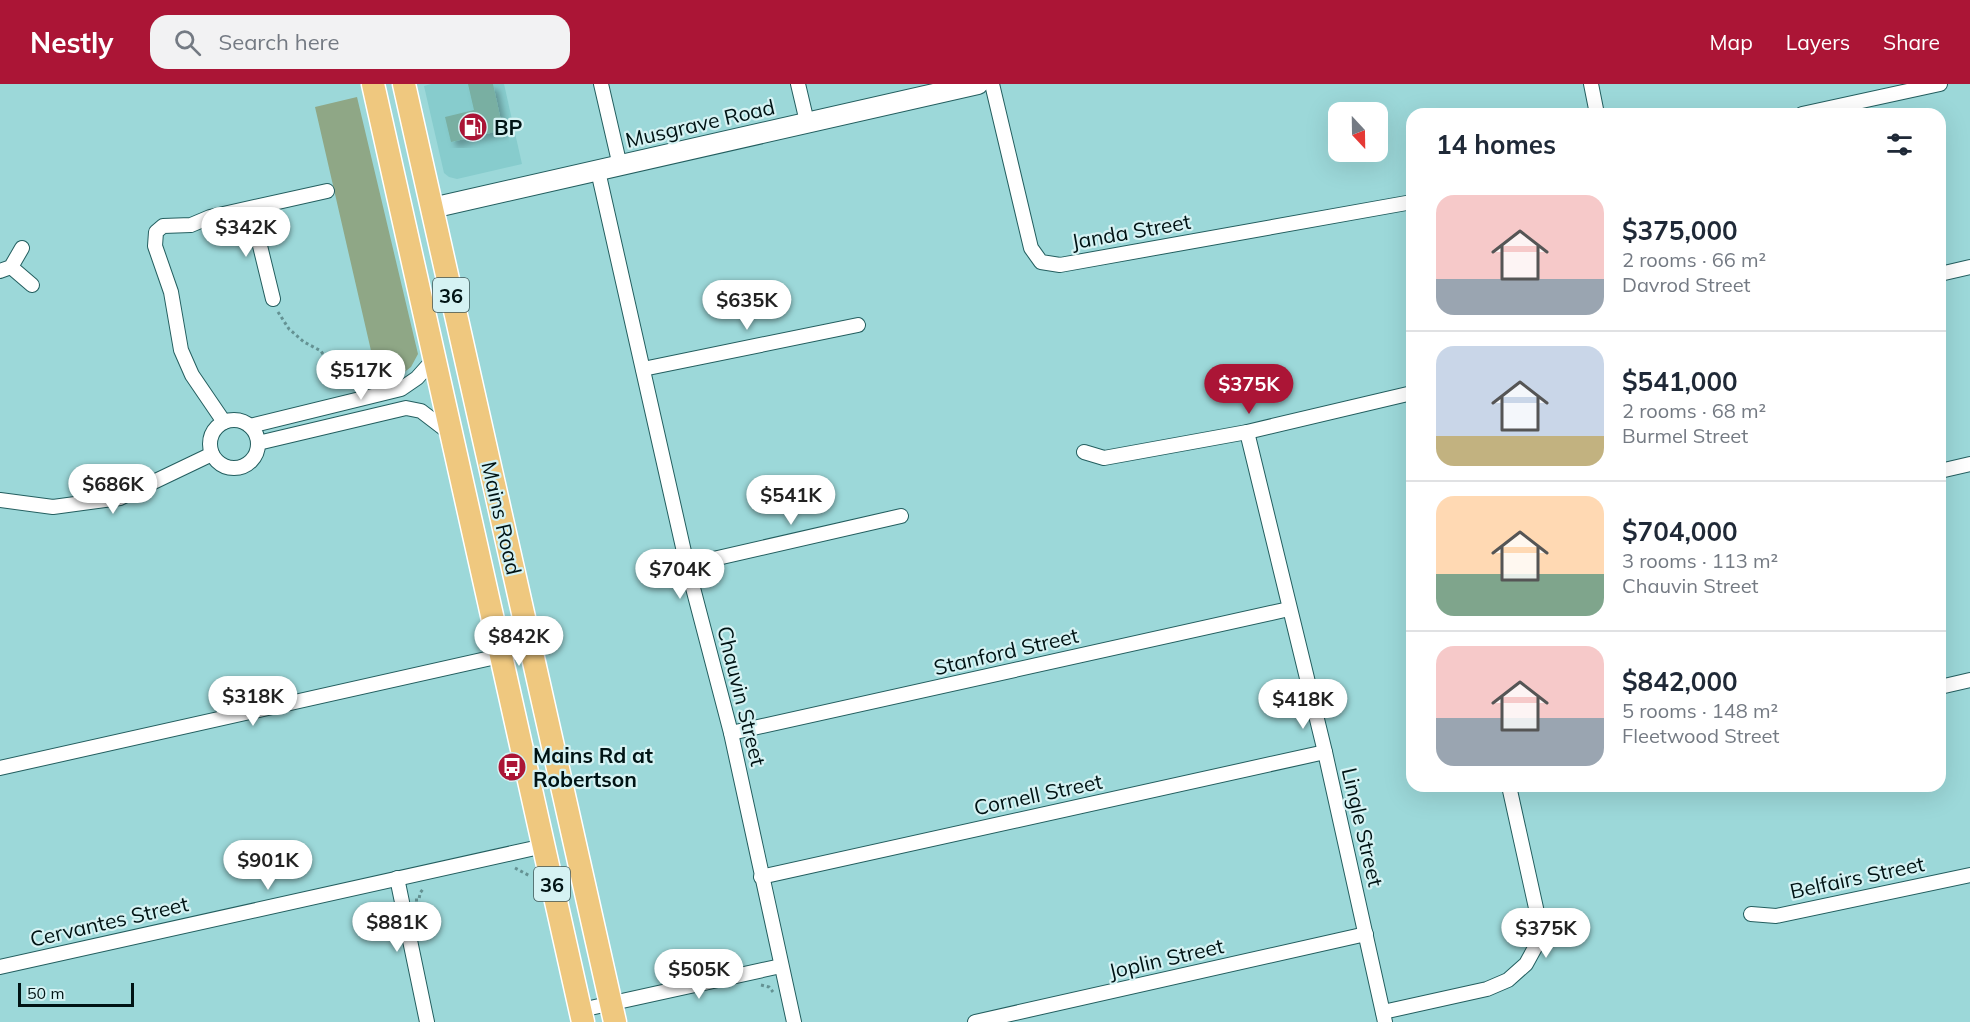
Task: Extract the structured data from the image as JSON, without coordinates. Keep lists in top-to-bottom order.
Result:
{
  "streets": {
    "main road": ["36", "Mains Road"],
    "street": [
      "Musgrave Road",
      "Janda Street",
      "Stanford Street",
      "Chauvin Street",
      "Cornell Street",
      "Lingle Street",
      "Belfairs Street",
      "Cervantes Street",
      "Joplin Street"
    ]
  },
  "crossings": [
    ["Musgrave Road", "Mains Road"],
    ["Musgrave Road", "Chauvin Street"],
    ["Mains Road", "Cervantes Street"],
    ["Stanford Street", "Chauvin Street"],
    ["Stanford Street", "Lingle Street"],
    ["Chauvin Street", "Cornell Street"],
    ["Cornell Street", "Lingle Street"],
    ["Lingle Street", "Joplin Street"]
  ],
  "places": {
    "fuel station": ["BP"],
    "bus stop": ["Mains Rd at Robertson"]
  },
  "scale_bar": "50 m",
  "north": "bottom",
  "page": {
    "header": "Nestly",
    "search": "Search here",
    "nav": ["Map", "Layers", "Share"],
    "heading": "14 homes",
    "list": [
      {
        "name": "$375,000",
        "note": "2 rooms · 66 m² · Davrod Street"
      },
      {
        "name": "$541,000",
        "note": "2 rooms · 68 m² · Burmel Street"
      },
      {
        "name": "$704,000",
        "note": "3 rooms · 113 m² · Chauvin Street"
      },
      {
        "name": "$842,000",
        "note": "5 rooms · 148 m² · Fleetwood Street"
      }
    ],
    "price": [
      "$342K",
      "$635K",
      "$517K",
      "$375K",
      "$686K",
      "$541K",
      "$704K",
      "$842K",
      "$318K",
      "$418K",
      "$901K",
      "$881K",
      "$375K",
      "$505K"
    ],
    "scale": "50 m"
  }
}
